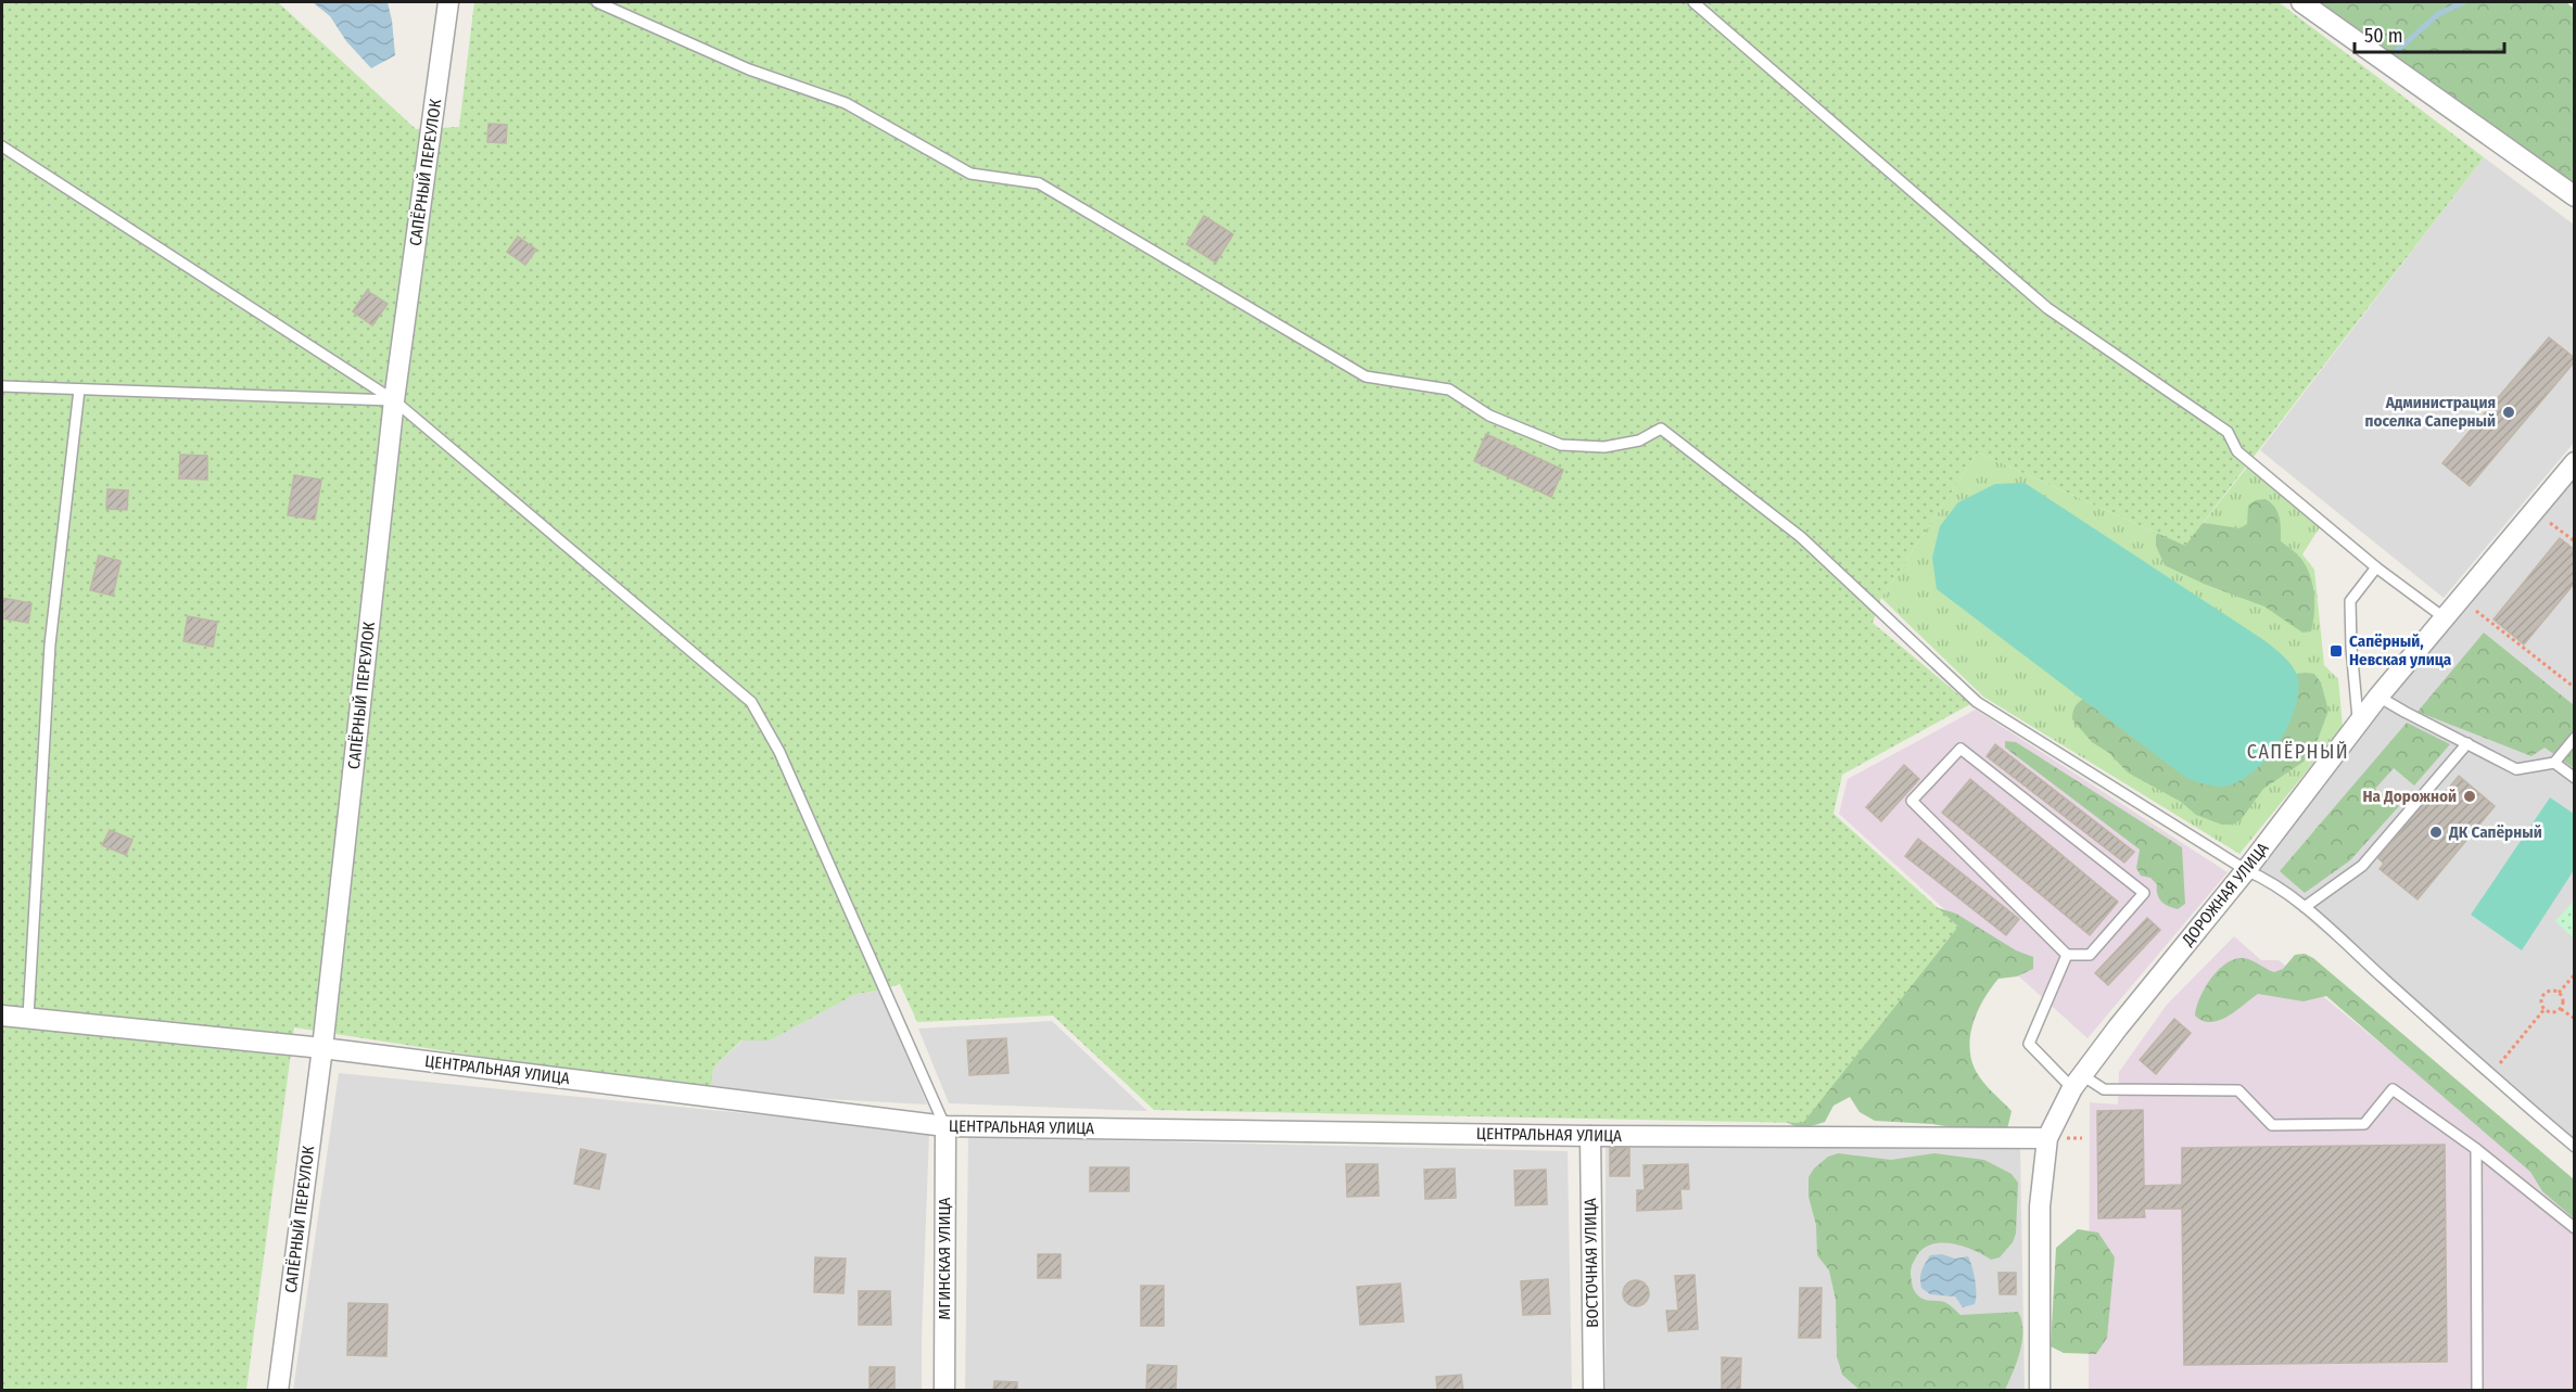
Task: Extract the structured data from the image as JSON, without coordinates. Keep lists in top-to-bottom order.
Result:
{
  "streets": {
    "street": [
      "САПЁРНЫЙ ПЕРЕУЛОК",
      "ДОРОЖНАЯ УЛИЦА",
      "ЦЕНТРАЛЬНАЯ УЛИЦА",
      "МГИНСКАЯ УЛИЦА",
      "ВОСТОЧНАЯ УЛИЦА"
    ]
  },
  "crossings": [
    ["САПЁРНЫЙ ПЕРЕУЛОК", "ЦЕНТРАЛЬНАЯ УЛИЦА"],
    ["ДОРОЖНАЯ УЛИЦА", "ЦЕНТРАЛЬНАЯ УЛИЦА"],
    ["ЦЕНТРАЛЬНАЯ УЛИЦА", "МГИНСКАЯ УЛИЦА"],
    ["ЦЕНТРАЛЬНАЯ УЛИЦА", "ВОСТОЧНАЯ УЛИЦА"]
  ],
  "districts": ["САПЁРНЫЙ"],
  "places": {
    "other": ["Администрация поселка Саперный", "На Дорожной", "ДК Сапёрный"],
    "transit": ["Сапёрный, Невская улица"]
  },
  "scale_bar": "50 m"
}
